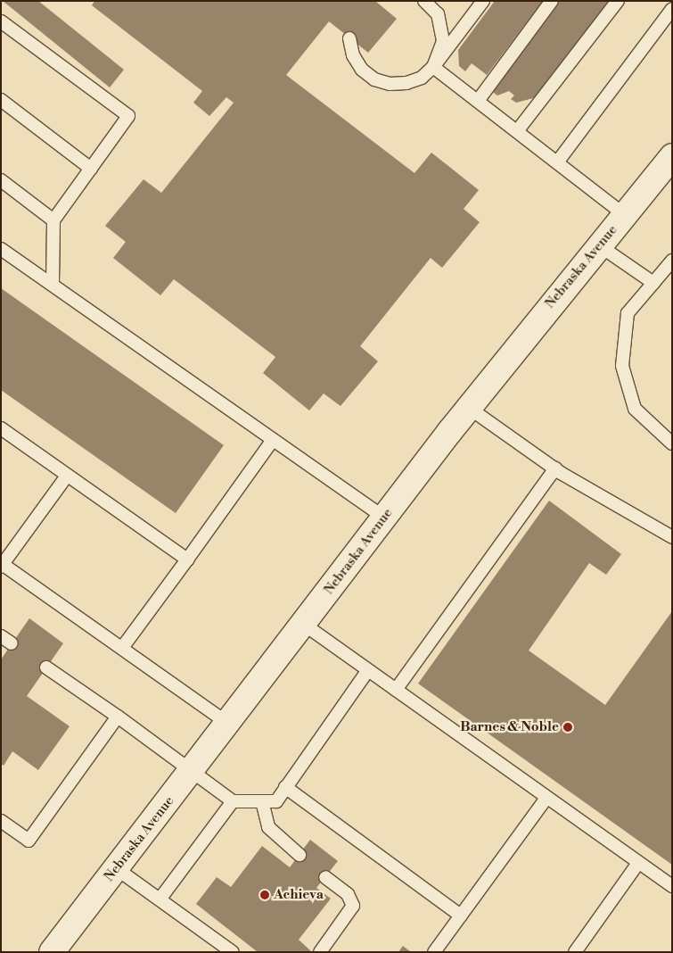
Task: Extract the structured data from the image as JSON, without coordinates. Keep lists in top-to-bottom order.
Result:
{
  "streets": {
    "street": ["Nebraska Avenue"]
  },
  "places": ["Barnes & Noble", "Achieva"]
}
